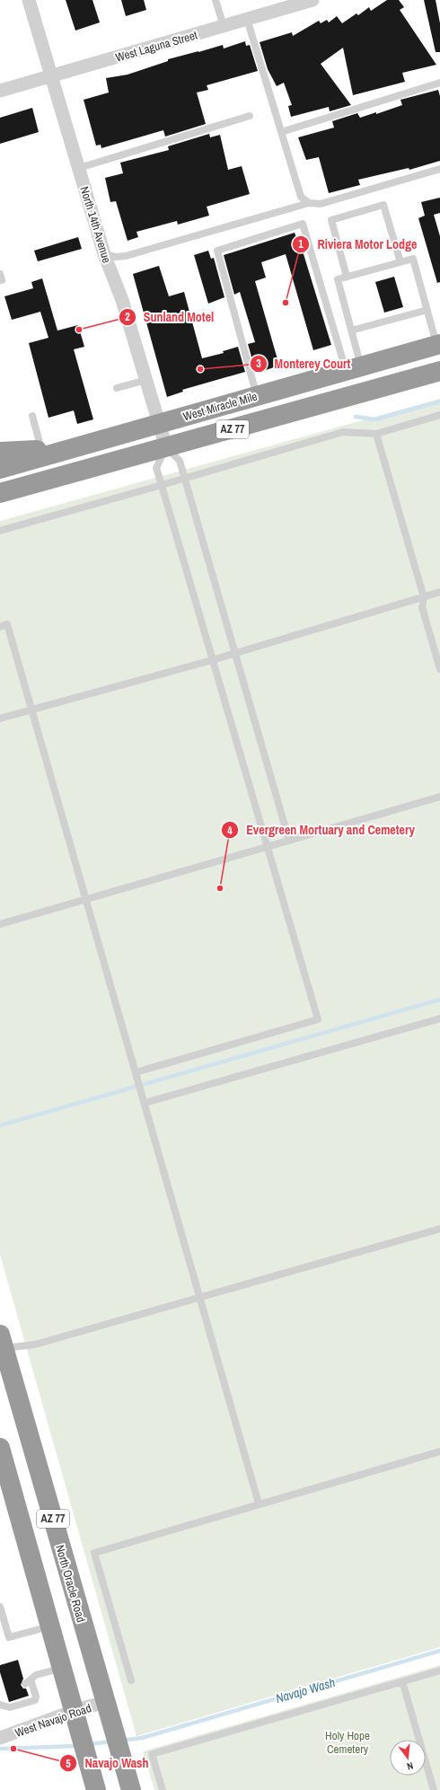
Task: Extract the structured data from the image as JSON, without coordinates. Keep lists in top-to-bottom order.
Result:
{
  "streets": {
    "highway": ["West Miracle Mile", "AZ 77", "North Oracle Road"],
    "street": ["West Laguna Street", "North 14th Avenue", "West Navajo Road"]
  },
  "crossings": [
    ["West Laguna Street", "North 14th Avenue"],
    ["North 14th Avenue", "West Miracle Mile"],
    ["North 14th Avenue", "AZ 77"],
    ["AZ 77", "West Navajo Road"],
    ["North Oracle Road", "West Navajo Road"]
  ],
  "water": ["Navajo Wash"],
  "parks": ["Holy Hope Cemetery"],
  "places": [
    "Riviera Motor Lodge",
    "Sunland Motel",
    "Monterey Court",
    "Evergreen Mortuary and Cemetery",
    "Navajo Wash"
  ],
  "north": "bottom"
}
